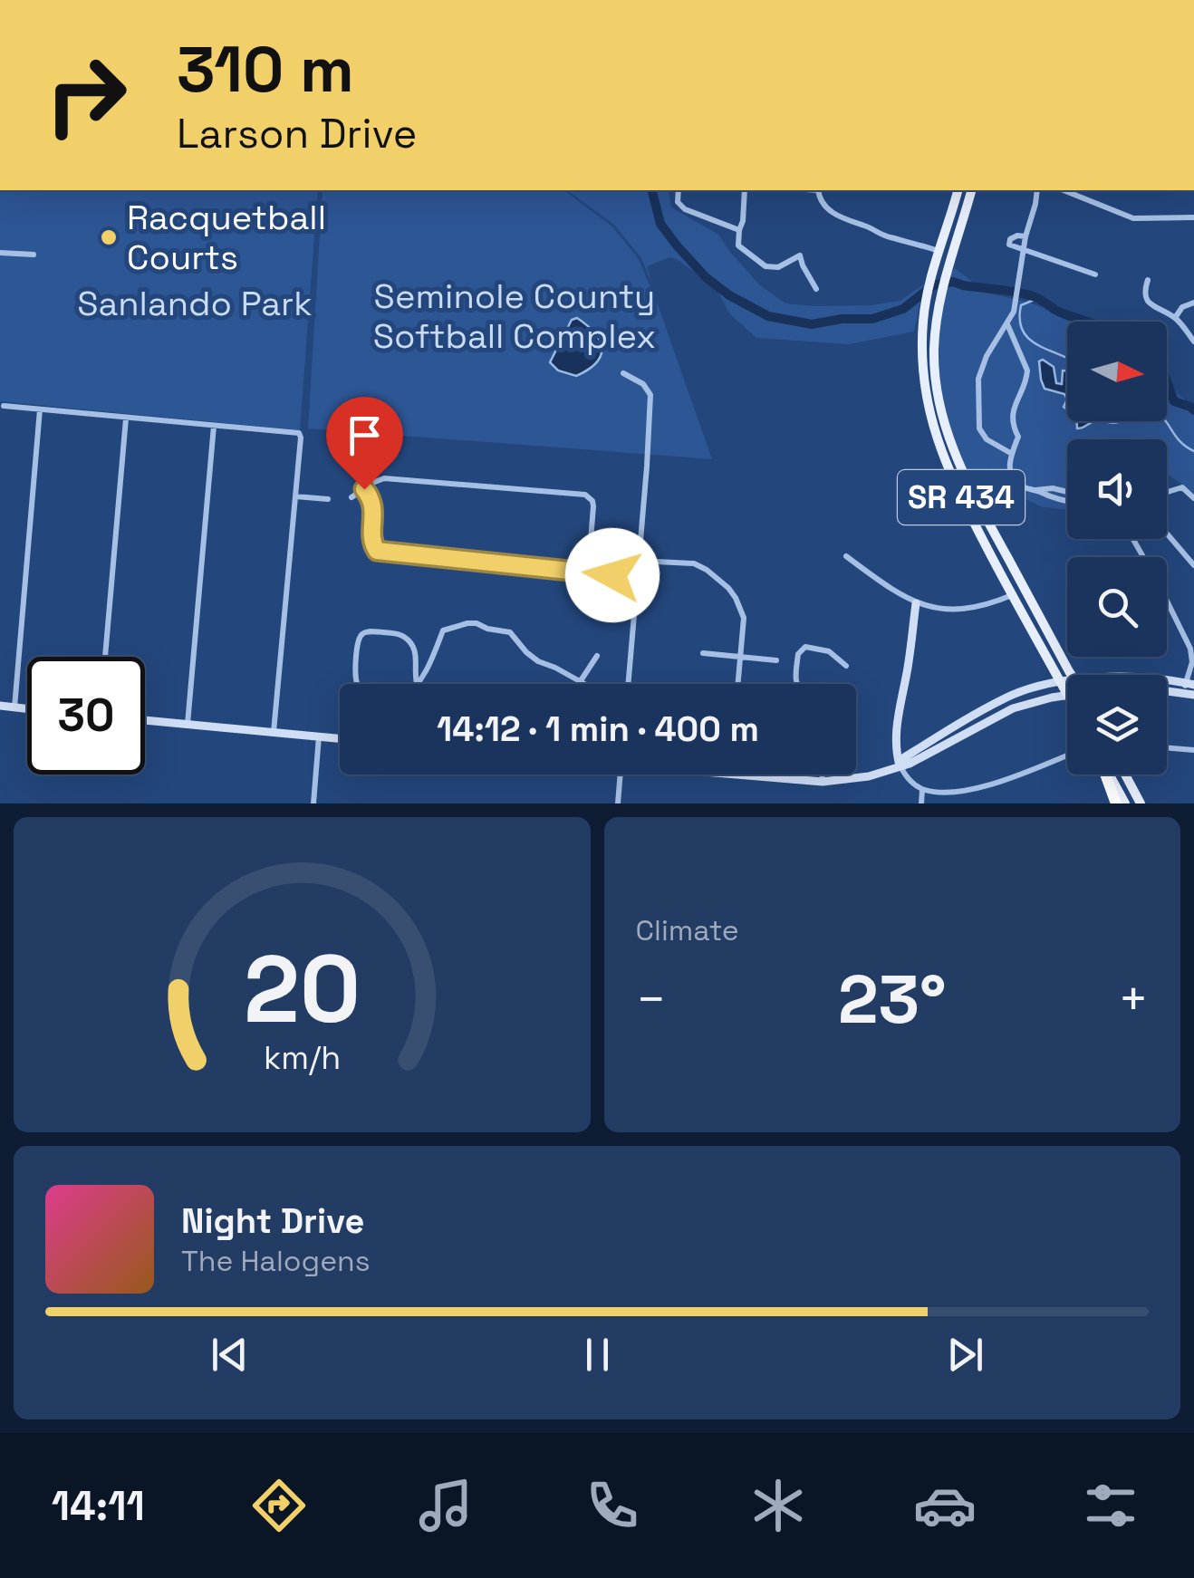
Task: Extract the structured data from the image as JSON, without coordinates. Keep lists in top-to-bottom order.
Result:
{
  "streets": {
    "main road": ["SR 434"]
  },
  "parks": ["Seminole County Softball Complex", "Sanlando Park"],
  "places": ["Racquetball Courts"],
  "north": "right",
  "page": {
    "turn": ["310 m", "Larson Drive"],
    "limit": "30",
    "trip": "14:12 · 1 min · 400 m",
    "tile": "Climate",
    "heat": ["−", "23°", "+"],
    "song": ["Night Drive", "The Halogens"],
    "tabs": "14:11",
    "gauge": ["20", "km/h"]
  }
}
